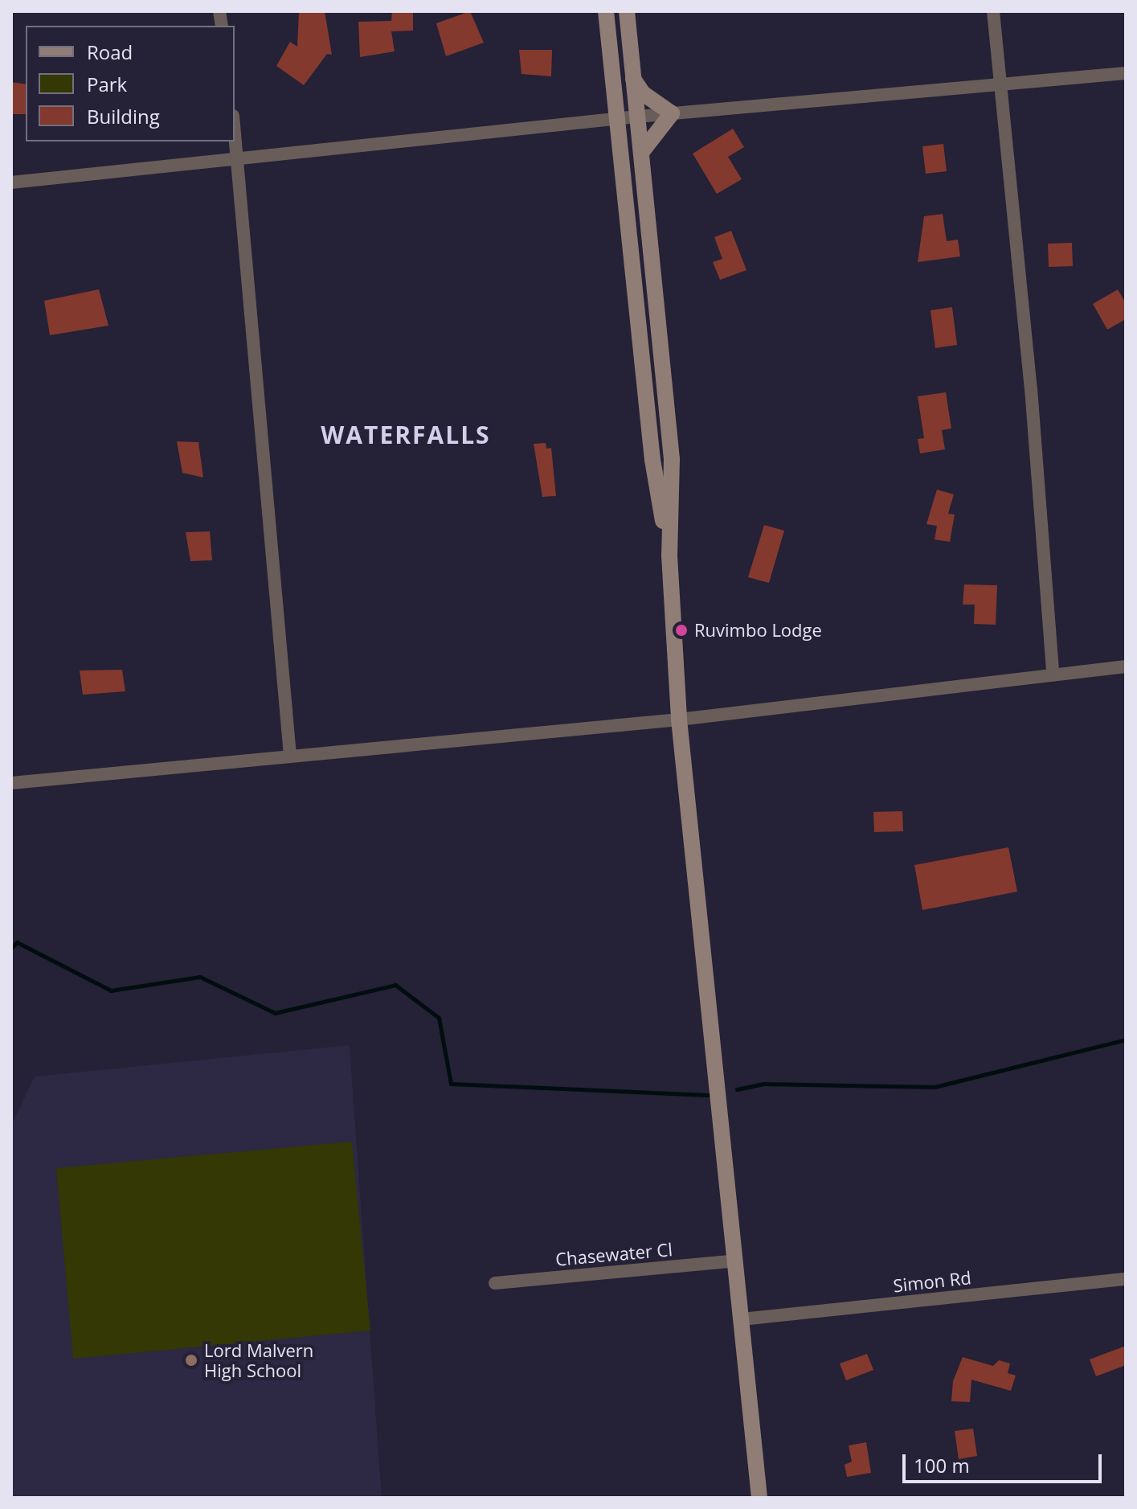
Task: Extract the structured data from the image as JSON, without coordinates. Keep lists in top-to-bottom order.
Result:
{
  "streets": {
    "street": ["Chasewater Cl", "Simon Rd"]
  },
  "districts": ["WATERFALLS"],
  "places": ["Ruvimbo Lodge", "Lord Malvern High School"],
  "legend": ["Road", "Park", "Building"],
  "scale_bar": "100 m"
}
